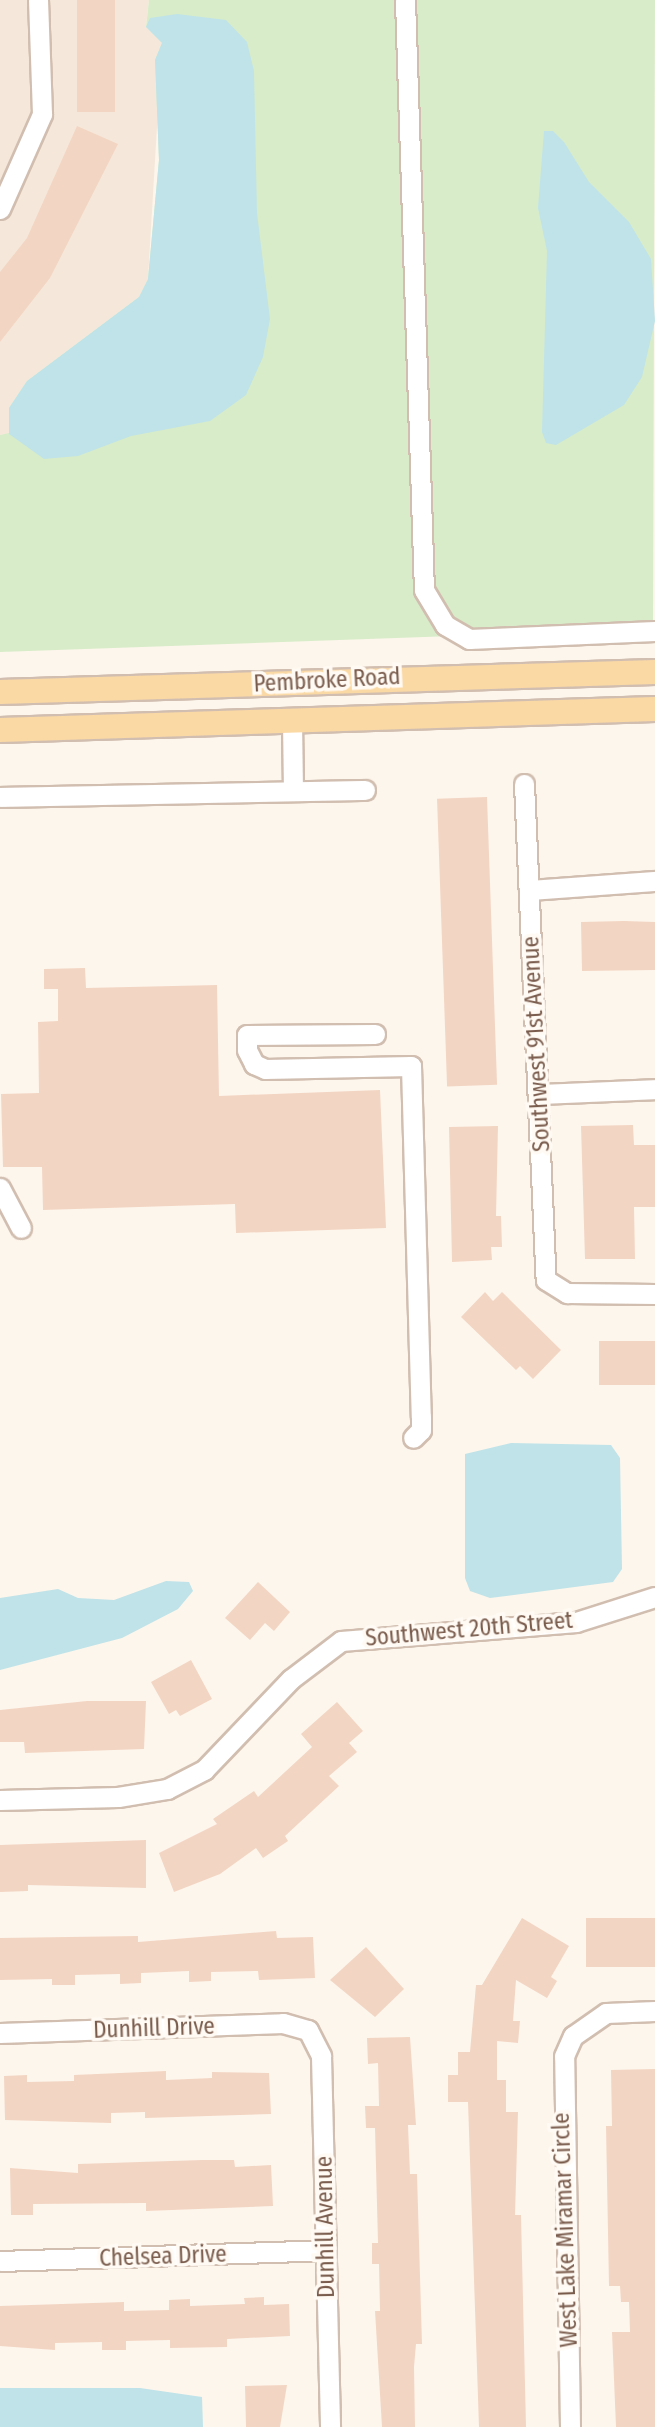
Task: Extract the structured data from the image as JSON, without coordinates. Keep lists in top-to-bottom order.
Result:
{
  "streets": {
    "main road": ["Pembroke Road"],
    "street": [
      "Southwest 91st Avenue",
      "Southwest 20th Street",
      "Dunhill Drive",
      "Dunhill Avenue",
      "West Lake Miramar Circle",
      "Chelsea Drive"
    ]
  },
  "crossings": [
    ["Dunhill Drive", "Dunhill Avenue"],
    ["Dunhill Avenue", "Chelsea Drive"]
  ]
}
